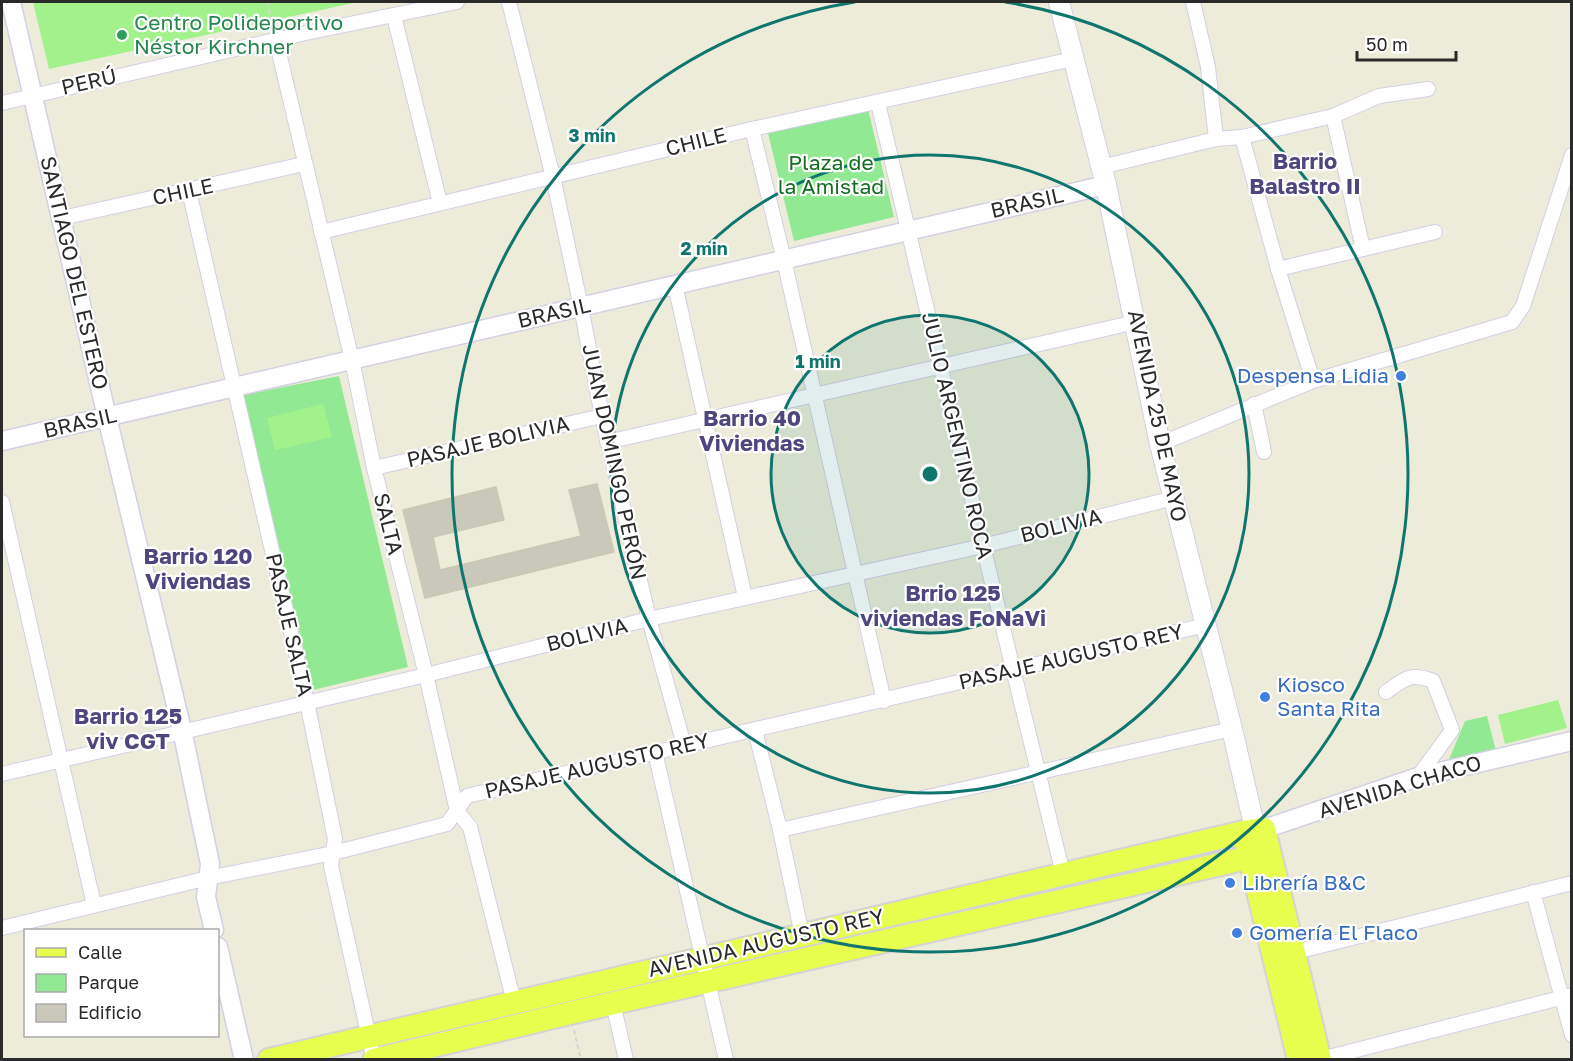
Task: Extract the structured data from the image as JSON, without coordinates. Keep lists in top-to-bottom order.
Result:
{
  "streets": {
    "main road": ["AVENIDA 25 DE MAYO", "AVENIDA AUGUSTO REY"],
    "street": [
      "PERÚ",
      "CHILE",
      "BRASIL",
      "SANTIAGO DEL ESTERO",
      "JULIO ARGENTINO ROCA",
      "PASAJE BOLIVIA",
      "JUAN DOMINGO PERÓN",
      "SALTA",
      "BOLIVIA",
      "PASAJE SALTA",
      "PASAJE AUGUSTO REY",
      "AVENIDA CHACO"
    ]
  },
  "crossings": [
    ["PERÚ", "SANTIAGO DEL ESTERO"],
    ["PERÚ", "SALTA"],
    ["CHILE", "SANTIAGO DEL ESTERO"],
    ["CHILE", "AVENIDA 25 DE MAYO"],
    ["CHILE", "JULIO ARGENTINO ROCA"],
    ["CHILE", "JUAN DOMINGO PERÓN"],
    ["CHILE", "SALTA"],
    ["CHILE", "PASAJE SALTA"],
    ["BRASIL", "SANTIAGO DEL ESTERO"],
    ["BRASIL", "AVENIDA 25 DE MAYO"],
    ["BRASIL", "JULIO ARGENTINO ROCA"],
    ["BRASIL", "JUAN DOMINGO PERÓN"],
    ["BRASIL", "SALTA"],
    ["BRASIL", "PASAJE SALTA"],
    ["SANTIAGO DEL ESTERO", "BOLIVIA"],
    ["SANTIAGO DEL ESTERO", "PASAJE AUGUSTO REY"],
    ["AVENIDA 25 DE MAYO", "BOLIVIA"],
    ["AVENIDA 25 DE MAYO", "PASAJE AUGUSTO REY"],
    ["AVENIDA 25 DE MAYO", "AVENIDA CHACO"],
    ["AVENIDA 25 DE MAYO", "AVENIDA AUGUSTO REY"],
    ["JULIO ARGENTINO ROCA", "BOLIVIA"],
    ["JULIO ARGENTINO ROCA", "PASAJE AUGUSTO REY"],
    ["JULIO ARGENTINO ROCA", "AVENIDA AUGUSTO REY"],
    ["PASAJE BOLIVIA", "JUAN DOMINGO PERÓN"],
    ["PASAJE BOLIVIA", "SALTA"],
    ["JUAN DOMINGO PERÓN", "BOLIVIA"],
    ["JUAN DOMINGO PERÓN", "PASAJE AUGUSTO REY"],
    ["SALTA", "BOLIVIA"],
    ["SALTA", "PASAJE AUGUSTO REY"],
    ["SALTA", "AVENIDA AUGUSTO REY"],
    ["BOLIVIA", "PASAJE SALTA"],
    ["PASAJE SALTA", "PASAJE AUGUSTO REY"],
    ["PASAJE SALTA", "AVENIDA AUGUSTO REY"],
    ["AVENIDA CHACO", "AVENIDA AUGUSTO REY"]
  ],
  "districts": [
    "Barrio Balastro II",
    "Barrio 40 Viviendas",
    "Barrio 120 Viviendas",
    "Brrio 125 viviendas FoNaVi",
    "Barrio 125 viv CGT"
  ],
  "parks": ["Plaza de la Amistad"],
  "places": [
    "Centro Polideportivo Néstor Kirchner",
    "Despensa Lidia",
    "Kiosco Santa Rita",
    "Librería B&C",
    "Gomería El Flaco"
  ],
  "legend": ["Calle", "Parque", "Edificio"],
  "scale_bar": "50 m",
  "rings": ["3 min", "2 min", "1 min"]
}
